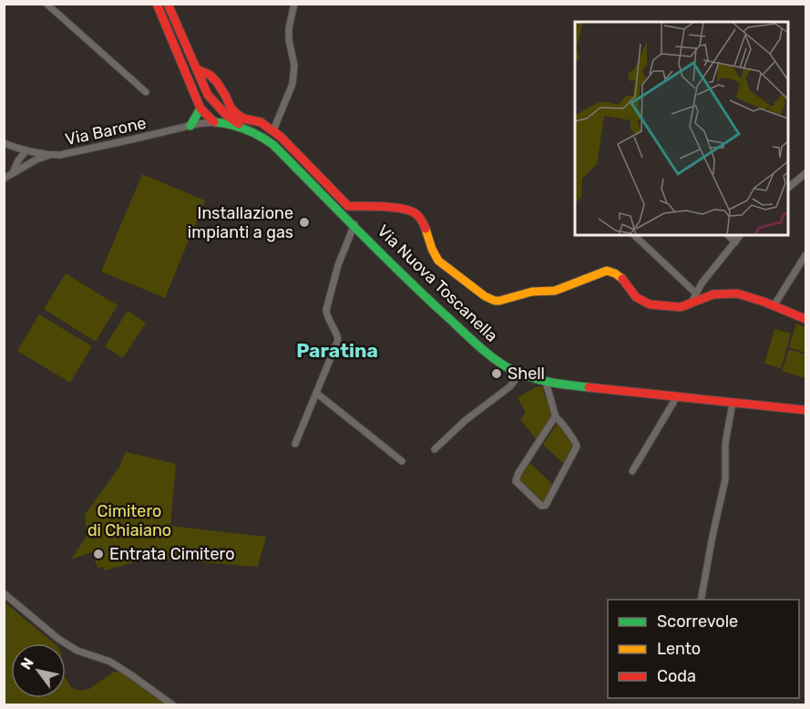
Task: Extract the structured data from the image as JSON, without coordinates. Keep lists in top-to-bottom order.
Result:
{
  "streets": {
    "main road": ["Via Nuova Toscanella"],
    "street": ["Via Barone"]
  },
  "crossings": [
    ["Via Barone", "Via Nuova Toscanella"]
  ],
  "districts": ["Paratina"],
  "parks": ["Cimitero di Chiaiano"],
  "places": ["Installazione impianti a gas", "Shell", "Entrata Cimitero"],
  "legend": ["Scorrevole", "Lento", "Coda"],
  "north": "top left"
}
